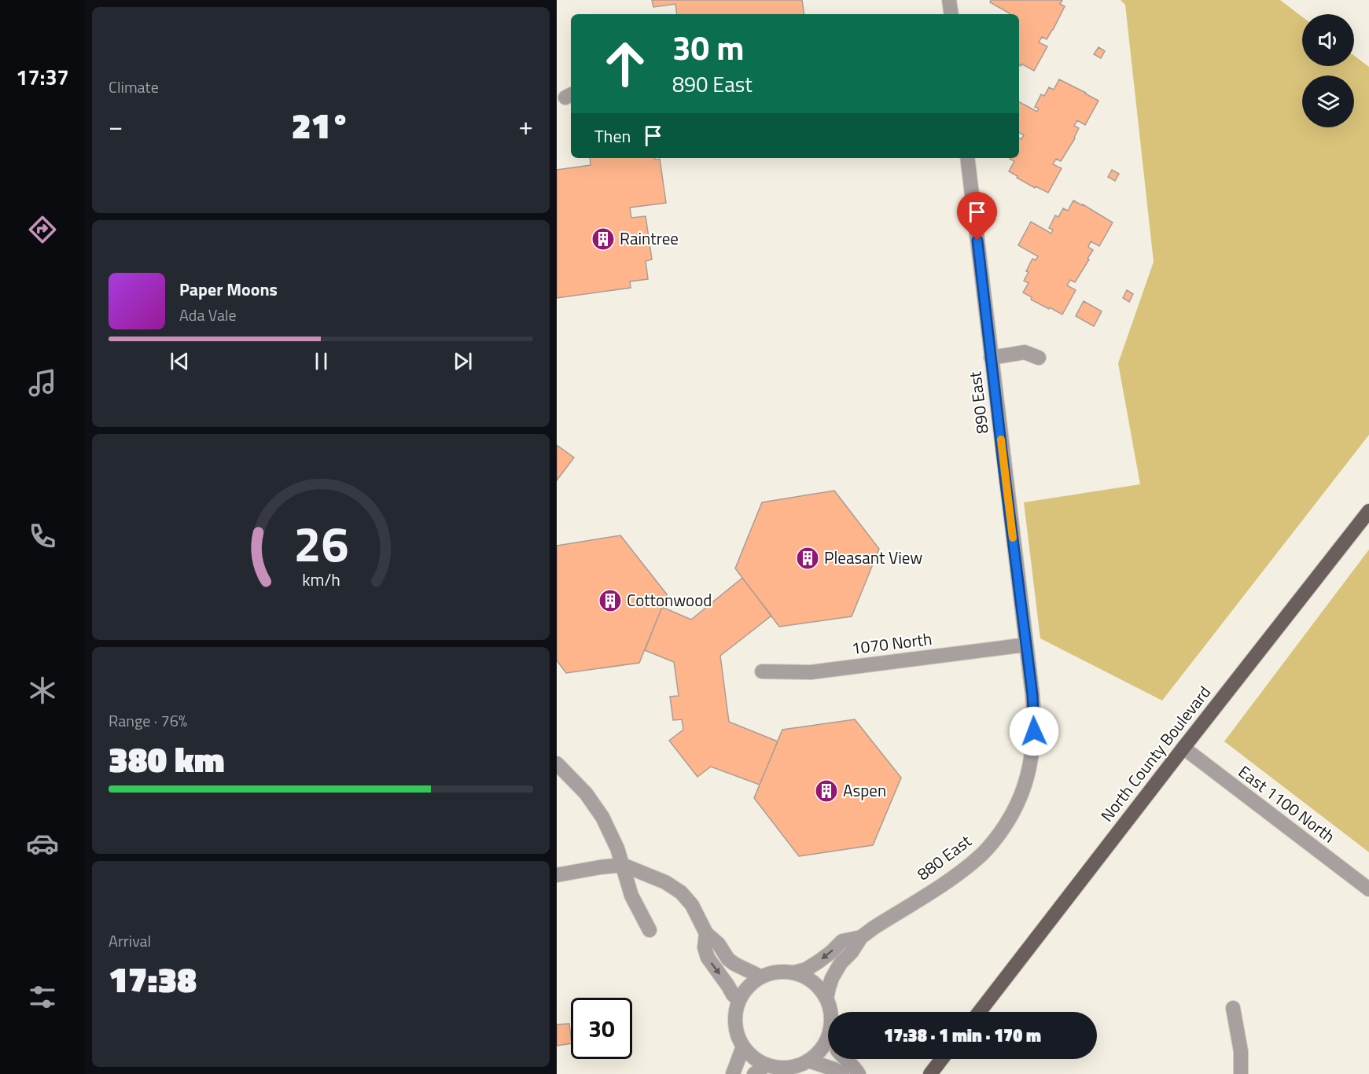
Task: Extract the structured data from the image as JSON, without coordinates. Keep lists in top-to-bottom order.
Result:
{
  "streets": {
    "main road": ["North County Boulevard"],
    "street": [
      "890 East",
      "1070 North",
      "East 1100 North",
      "880 East"
    ]
  },
  "crossings": [
    ["890 East", "1070 North"],
    ["890 East", "880 East"],
    ["1070 North", "880 East"],
    ["North County Boulevard", "East 1100 North"]
  ],
  "places": {
    "building": [
      "Raintree",
      "Pleasant View",
      "Cottonwood",
      "Aspen"
    ]
  },
  "page": {
    "tabs": "17:37",
    "tile": [
      "Climate",
      ["Range · 76%", "380 km"],
      ["Arrival", "17:38"]
    ],
    "turn": ["30 m", "890 East"],
    "heat": ["−", "21°", "+"],
    "then": "Then",
    "song": ["Paper Moons", "Ada Vale"],
    "limit": "30",
    "trip": "17:38 · 1 min · 170 m",
    "gauge": ["26", "km/h"]
  }
}
